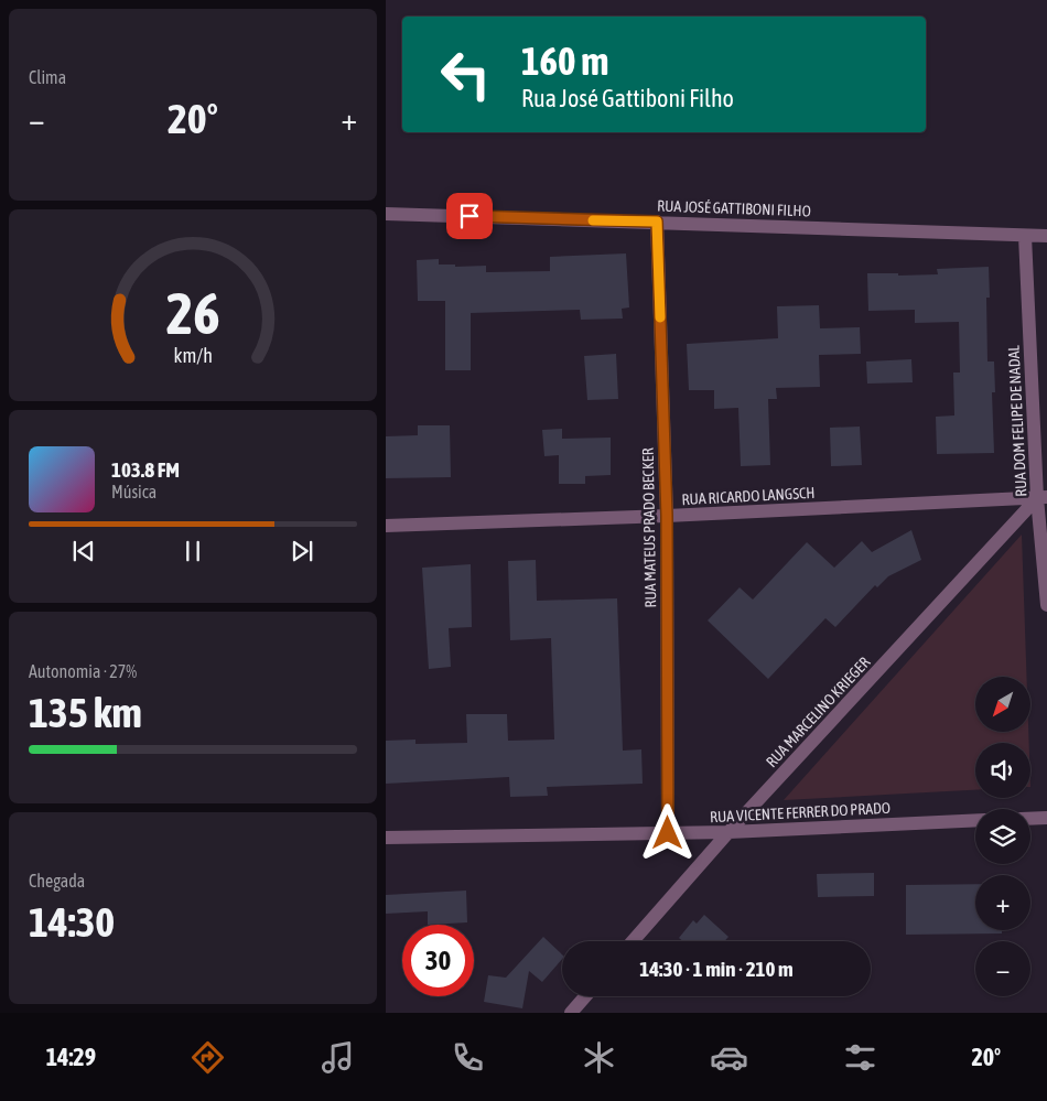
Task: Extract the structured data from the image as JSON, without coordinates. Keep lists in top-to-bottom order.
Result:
{
  "streets": {
    "street": [
      "RUA JOSÉ GATTIBONI FILHO",
      "RUA DOM FELIPE DE NADAL",
      "RUA RICARDO LANGSCH",
      "RUA MATEUS PRADO BECKER",
      "RUA MARCELINO KRIEGER",
      "RUA VICENTE FERRER DO PRADO"
    ]
  },
  "crossings": [
    ["RUA JOSÉ GATTIBONI FILHO", "RUA DOM FELIPE DE NADAL"],
    ["RUA JOSÉ GATTIBONI FILHO", "RUA MATEUS PRADO BECKER"],
    ["RUA DOM FELIPE DE NADAL", "RUA RICARDO LANGSCH"],
    ["RUA DOM FELIPE DE NADAL", "RUA MARCELINO KRIEGER"],
    ["RUA RICARDO LANGSCH", "RUA MATEUS PRADO BECKER"],
    ["RUA RICARDO LANGSCH", "RUA MARCELINO KRIEGER"],
    ["RUA MATEUS PRADO BECKER", "RUA VICENTE FERRER DO PRADO"],
    ["RUA MARCELINO KRIEGER", "RUA VICENTE FERRER DO PRADO"]
  ],
  "north": "bottom left",
  "page": {
    "tile": [
      "Clima",
      ["Autonomia · 27%", "135 km"],
      ["Chegada", "14:30"]
    ],
    "turn": ["160 m", "Rua José Gattiboni Filho"],
    "heat": ["−", "20°", "+"],
    "song": ["103.8 FM", "Música"],
    "map_buttons": ["+", "−"],
    "limit": "30",
    "trip": "14:30 · 1 min · 210 m",
    "tabs": ["14:29", "20°"],
    "gauge": ["26", "km/h"]
  }
}
